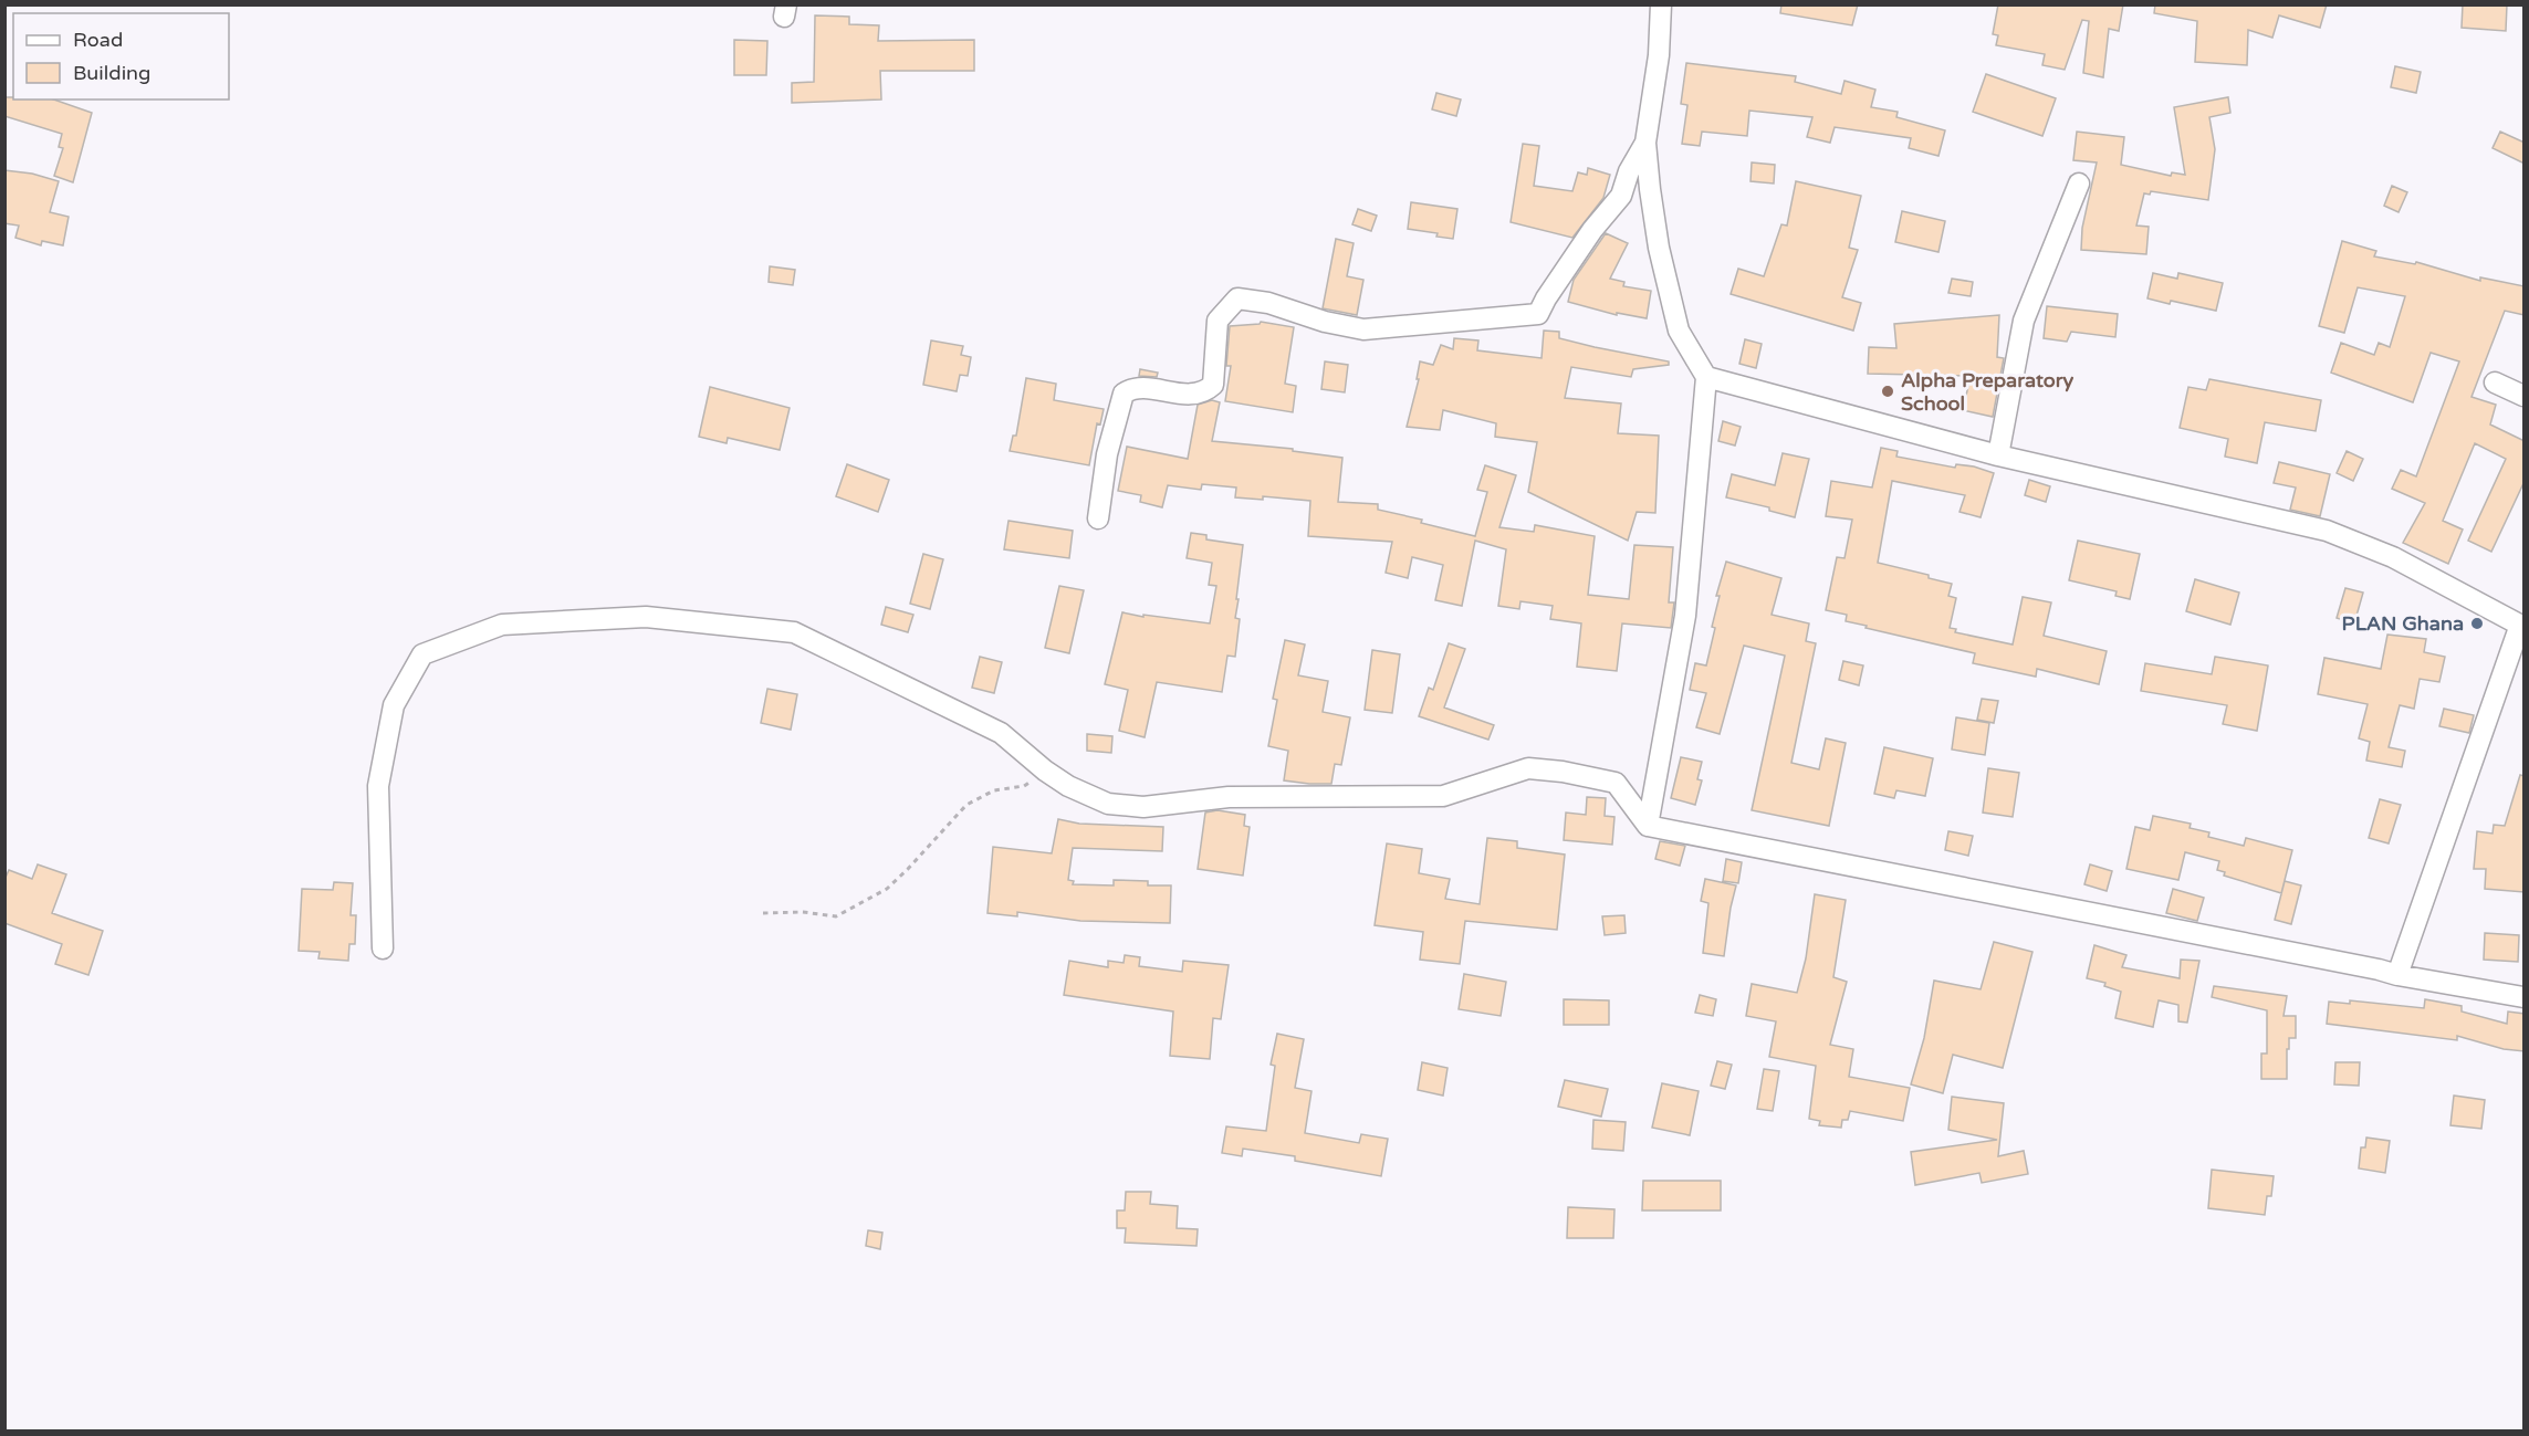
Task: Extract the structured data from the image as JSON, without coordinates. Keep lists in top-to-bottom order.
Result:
{
  "places": ["Alpha Preparatory School", "PLAN Ghana"],
  "legend": ["Road", "Building"]
}
